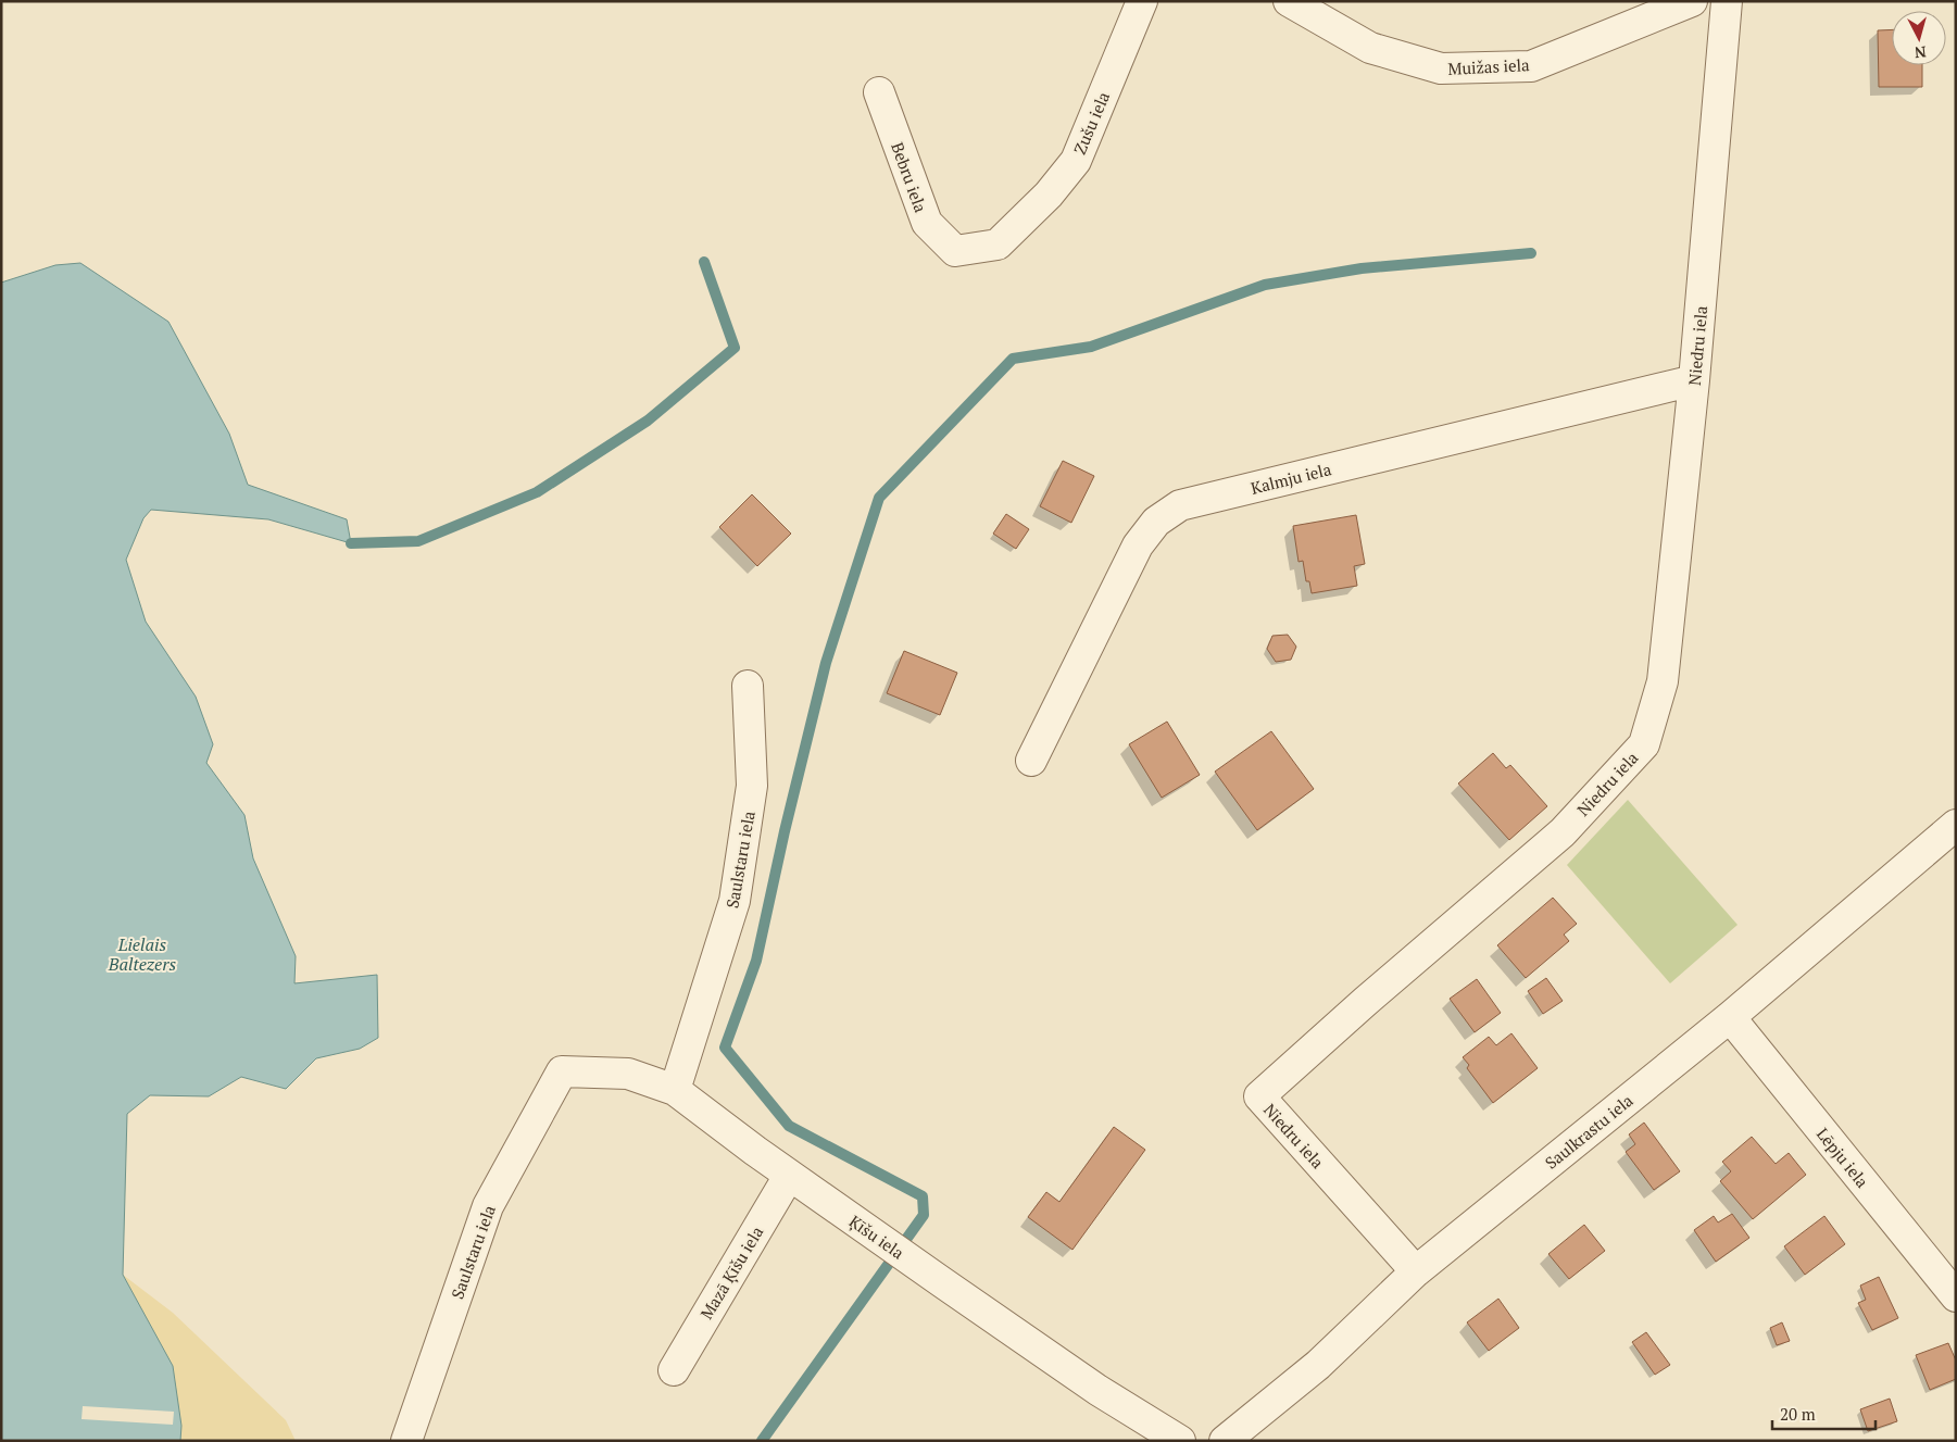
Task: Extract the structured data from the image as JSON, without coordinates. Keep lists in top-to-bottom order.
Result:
{
  "streets": {
    "street": [
      "Muižas iela",
      "Zušu iela",
      "Bebru iela",
      "Niedru iela",
      "Kalmju iela",
      "Saulstaru iela",
      "Saulkrastu iela",
      "Lēpju iela",
      "Ķīšu iela",
      "Mazā Ķīšu iela"
    ]
  },
  "crossings": [
    ["Zušu iela", "Bebru iela"],
    ["Niedru iela", "Kalmju iela"],
    ["Niedru iela", "Saulkrastu iela"],
    ["Saulstaru iela", "Ķīšu iela"],
    ["Saulkrastu iela", "Lēpju iela"],
    ["Ķīšu iela", "Mazā Ķīšu iela"]
  ],
  "water": ["Lielais Baltezers"],
  "scale_bar": "20 m",
  "north": "bottom"
}
